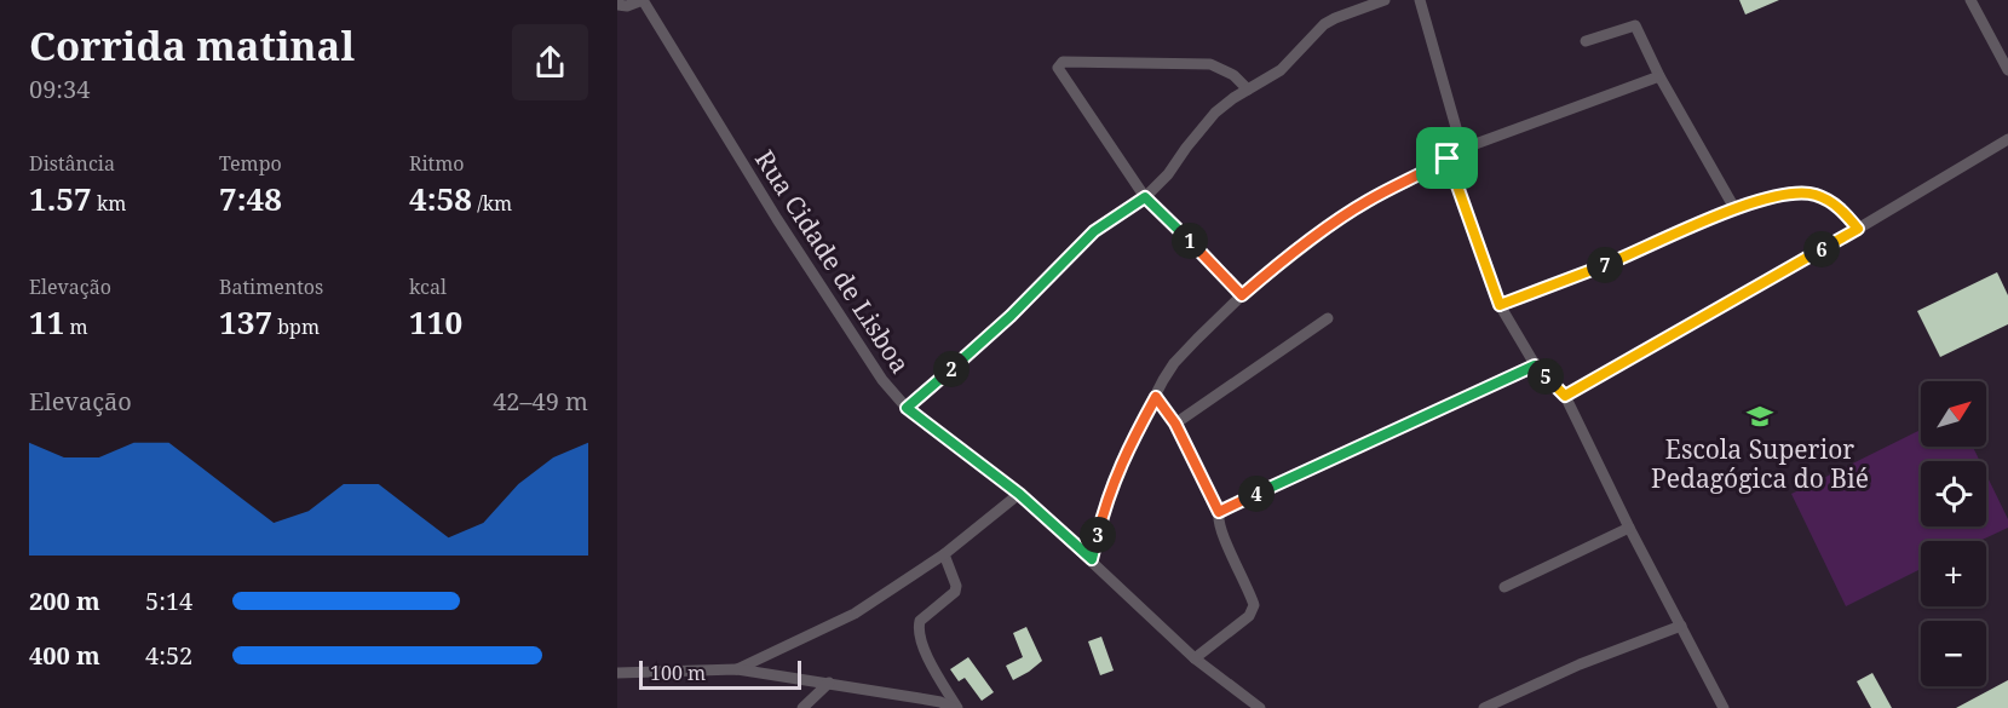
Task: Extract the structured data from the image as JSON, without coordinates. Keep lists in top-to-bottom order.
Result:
{
  "streets": {
    "street": ["Rua Cidade de Lisboa"]
  },
  "places": {
    "school or university": ["Escola Superior Pedagógica do Bié"]
  },
  "scale_bar": "100 m",
  "north": "top right",
  "page": {
    "heading": ["Corrida matinal", "09:34"],
    "stats": [
      ["Distância", "1.57 km"],
      ["Tempo", "7:48"],
      ["Ritmo", "4:58 /km"],
      ["Elevação", "11 m"],
      ["Batimentos", "137 bpm"],
      ["kcal", "110"]
    ],
    "pins": [
      "1",
      "6",
      "7",
      "2",
      "5",
      "4",
      "3"
    ],
    "chart": ["Elevação", "42–49 m"],
    "map_buttons": ["+", "−"],
    "list": [
      {
        "name": "200 m",
        "note": "5:14"
      },
      {
        "name": "400 m",
        "note": "4:52"
      }
    ],
    "scale": "100 m"
  }
}
